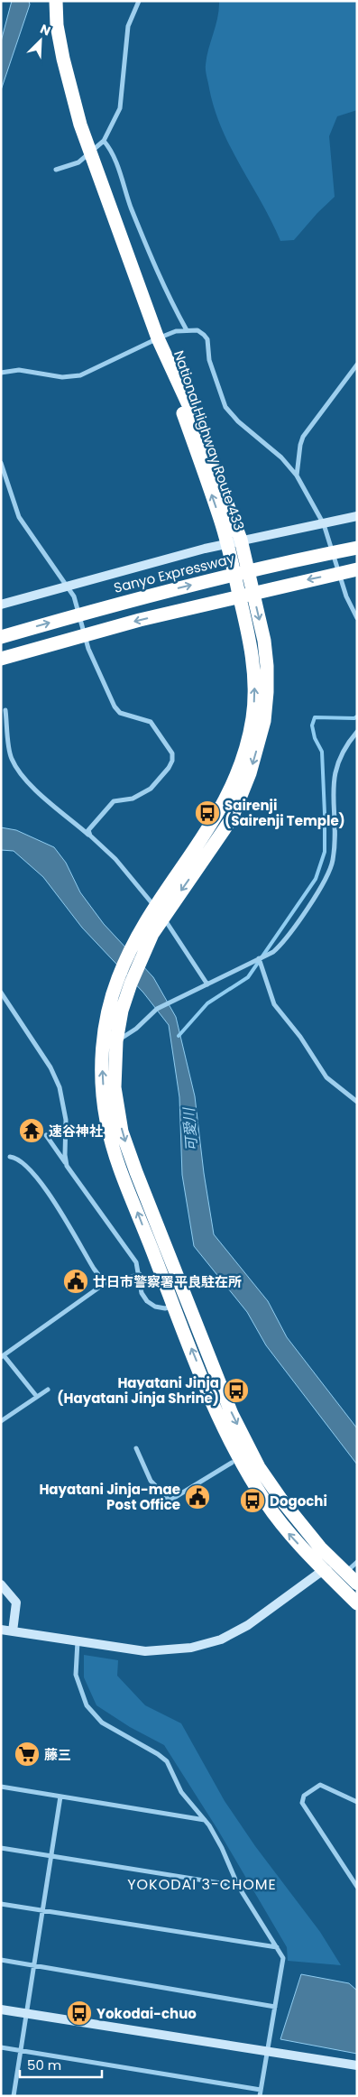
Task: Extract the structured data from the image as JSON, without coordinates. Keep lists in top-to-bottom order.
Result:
{
  "streets": {
    "highway": ["National Highway Route 433", "Sanyo Expressway"]
  },
  "districts": ["YOKODAI 3-CHOME"],
  "water": ["可愛川"],
  "places": {
    "bus stop": [
      "Sairenji (Sairenji Temple)",
      "Hayatani Jinja (Hayatani Jinja Shrine)",
      "Dogochi",
      "Yokodai-chuo"
    ],
    "temple": ["速谷神社"],
    "public building": ["廿日市警察署平良駐在所", "Hayatani Jinja-mae Post Office"],
    "supermarket": ["藤三"]
  },
  "scale_bar": "50 m",
  "north": "top right"
}
